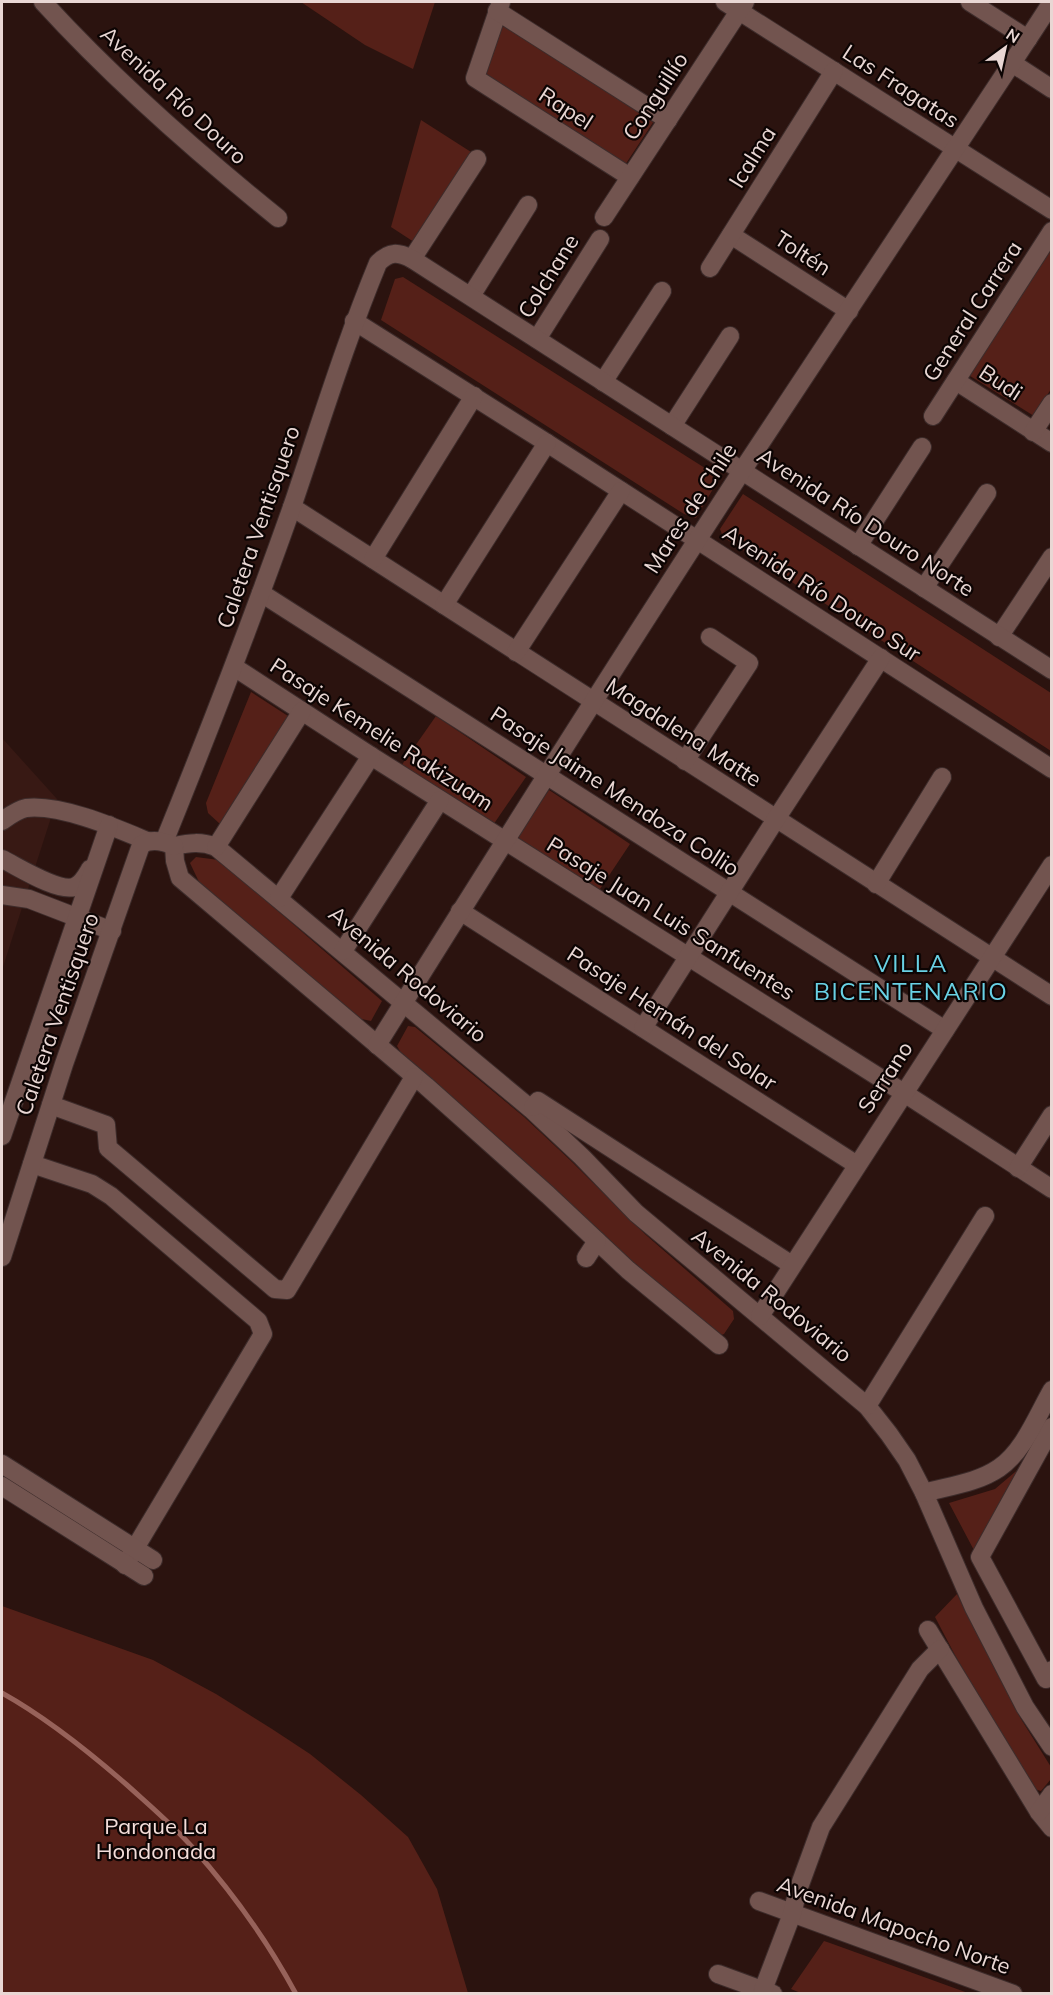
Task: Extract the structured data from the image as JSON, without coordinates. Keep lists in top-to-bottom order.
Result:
{
  "streets": {
    "street": [
      "Las Fragatas",
      "Avenida Río Douro",
      "Conguillío",
      "Rapel",
      "Icalma",
      "Toltén",
      "Colchane",
      "General Carrera",
      "Budi",
      "Mares de Chile",
      "Avenida Río Douro Norte",
      "Caletera Ventisquero",
      "Avenida Río Douro Sur",
      "Magdalena Matte",
      "Pasaje Kemelie Rakizuam",
      "Pasaje Jaime Mendoza Collio",
      "Pasaje Juan Luis Sanfuentes",
      "Avenida Rodoviario",
      "Pasaje Hernán del Solar",
      "Serrano",
      "Avenida Mapocho Norte"
    ]
  },
  "crossings": [
    ["Las Fragatas", "Conguillío"],
    ["Las Fragatas", "Icalma"],
    ["Las Fragatas", "Mares de Chile"],
    ["Conguillío", "Rapel"],
    ["Icalma", "Toltén"],
    ["Toltén", "Mares de Chile"],
    ["Colchane", "Avenida Río Douro Norte"],
    ["General Carrera", "Budi"],
    ["Mares de Chile", "Avenida Río Douro Norte"],
    ["Mares de Chile", "Avenida Río Douro Sur"],
    ["Mares de Chile", "Magdalena Matte"],
    ["Mares de Chile", "Pasaje Kemelie Rakizuam"],
    ["Mares de Chile", "Pasaje Jaime Mendoza Collio"],
    ["Mares de Chile", "Pasaje Juan Luis Sanfuentes"],
    ["Mares de Chile", "Avenida Rodoviario"],
    ["Mares de Chile", "Pasaje Hernán del Solar"],
    ["Avenida Río Douro Norte", "Caletera Ventisquero"],
    ["Caletera Ventisquero", "Avenida Río Douro Sur"],
    ["Caletera Ventisquero", "Magdalena Matte"],
    ["Caletera Ventisquero", "Pasaje Kemelie Rakizuam"],
    ["Caletera Ventisquero", "Pasaje Jaime Mendoza Collio"],
    ["Magdalena Matte", "Serrano"],
    ["Pasaje Kemelie Rakizuam", "Pasaje Juan Luis Sanfuentes"],
    ["Pasaje Jaime Mendoza Collio", "Serrano"],
    ["Pasaje Juan Luis Sanfuentes", "Serrano"],
    ["Avenida Rodoviario", "Serrano"],
    ["Pasaje Hernán del Solar", "Serrano"]
  ],
  "districts": ["VILLA BICENTENARIO"],
  "parks": ["Parque La Hondonada"],
  "north": "top right"
}
